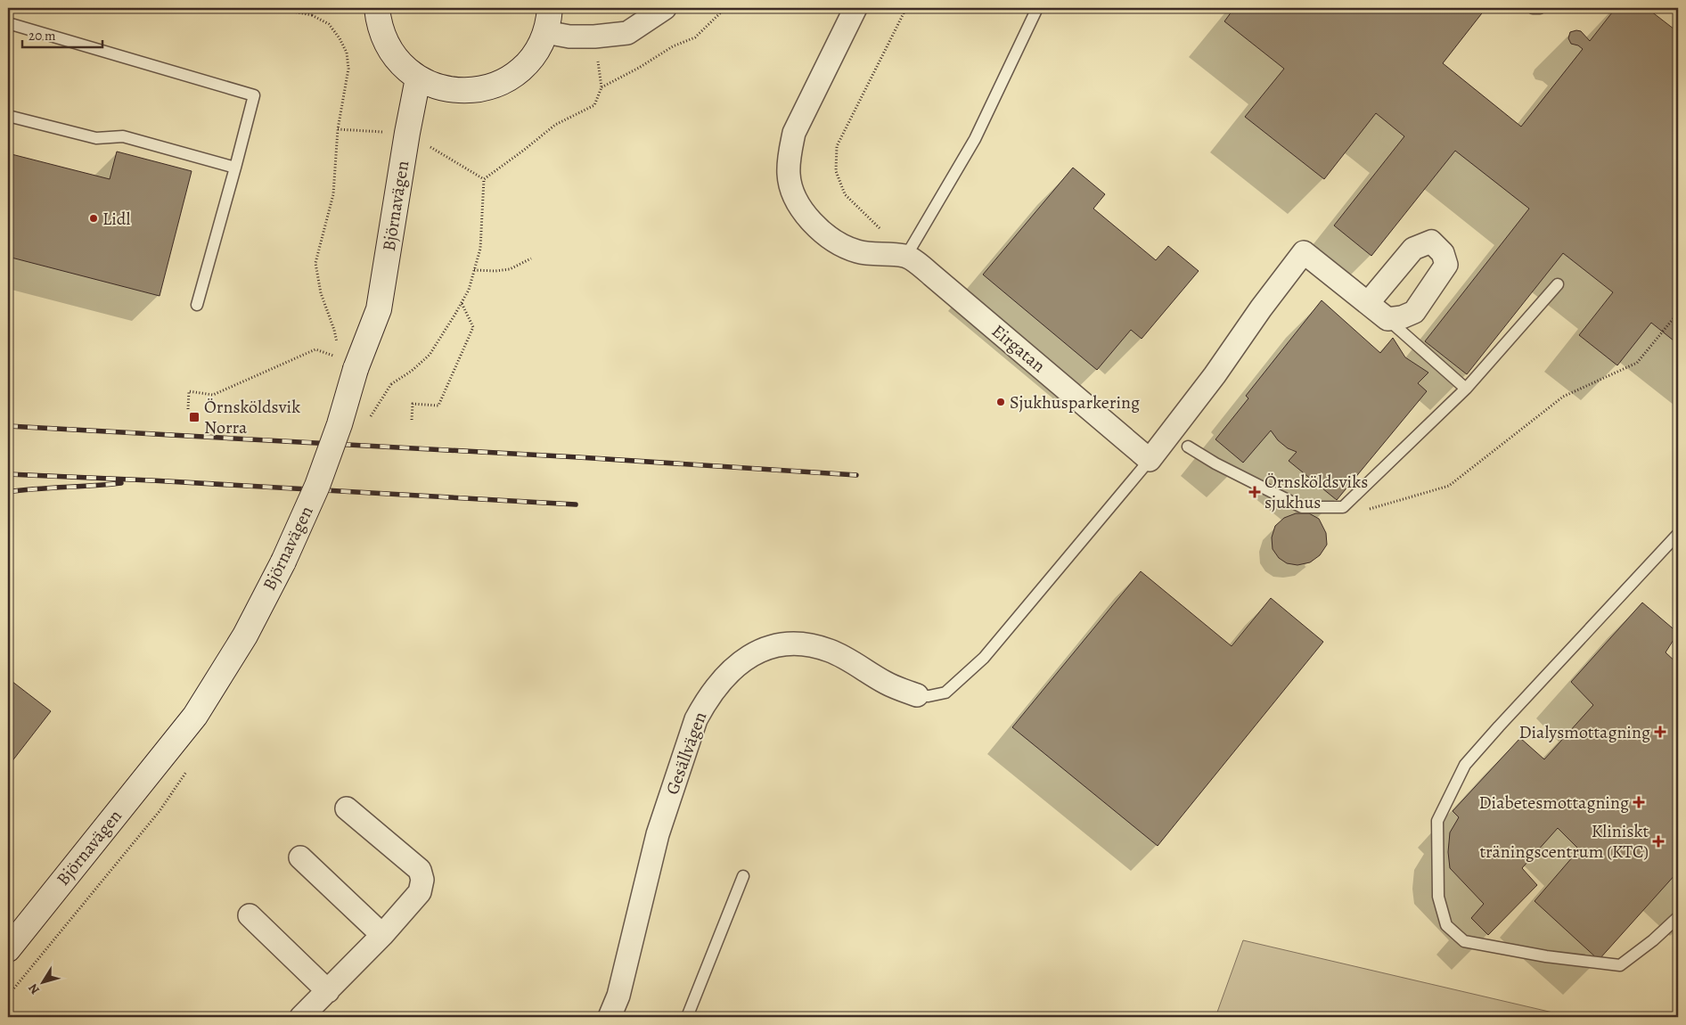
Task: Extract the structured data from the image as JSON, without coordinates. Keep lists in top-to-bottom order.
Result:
{
  "streets": {
    "main road": ["Björnavägen"],
    "street": ["Eirgatan", "Gesällvägen"]
  },
  "places": {
    "other": ["Lidl", "Sjukhusparkering"],
    "transit": ["Örnsköldsvik Norra"],
    "health": [
      "Örnsköldsviks sjukhus",
      "Dialysmottagning",
      "Diabetesmottagning",
      "Kliniskt träningscentrum (KTC)"
    ]
  },
  "scale_bar": "20 m",
  "north": "bottom left"
}
